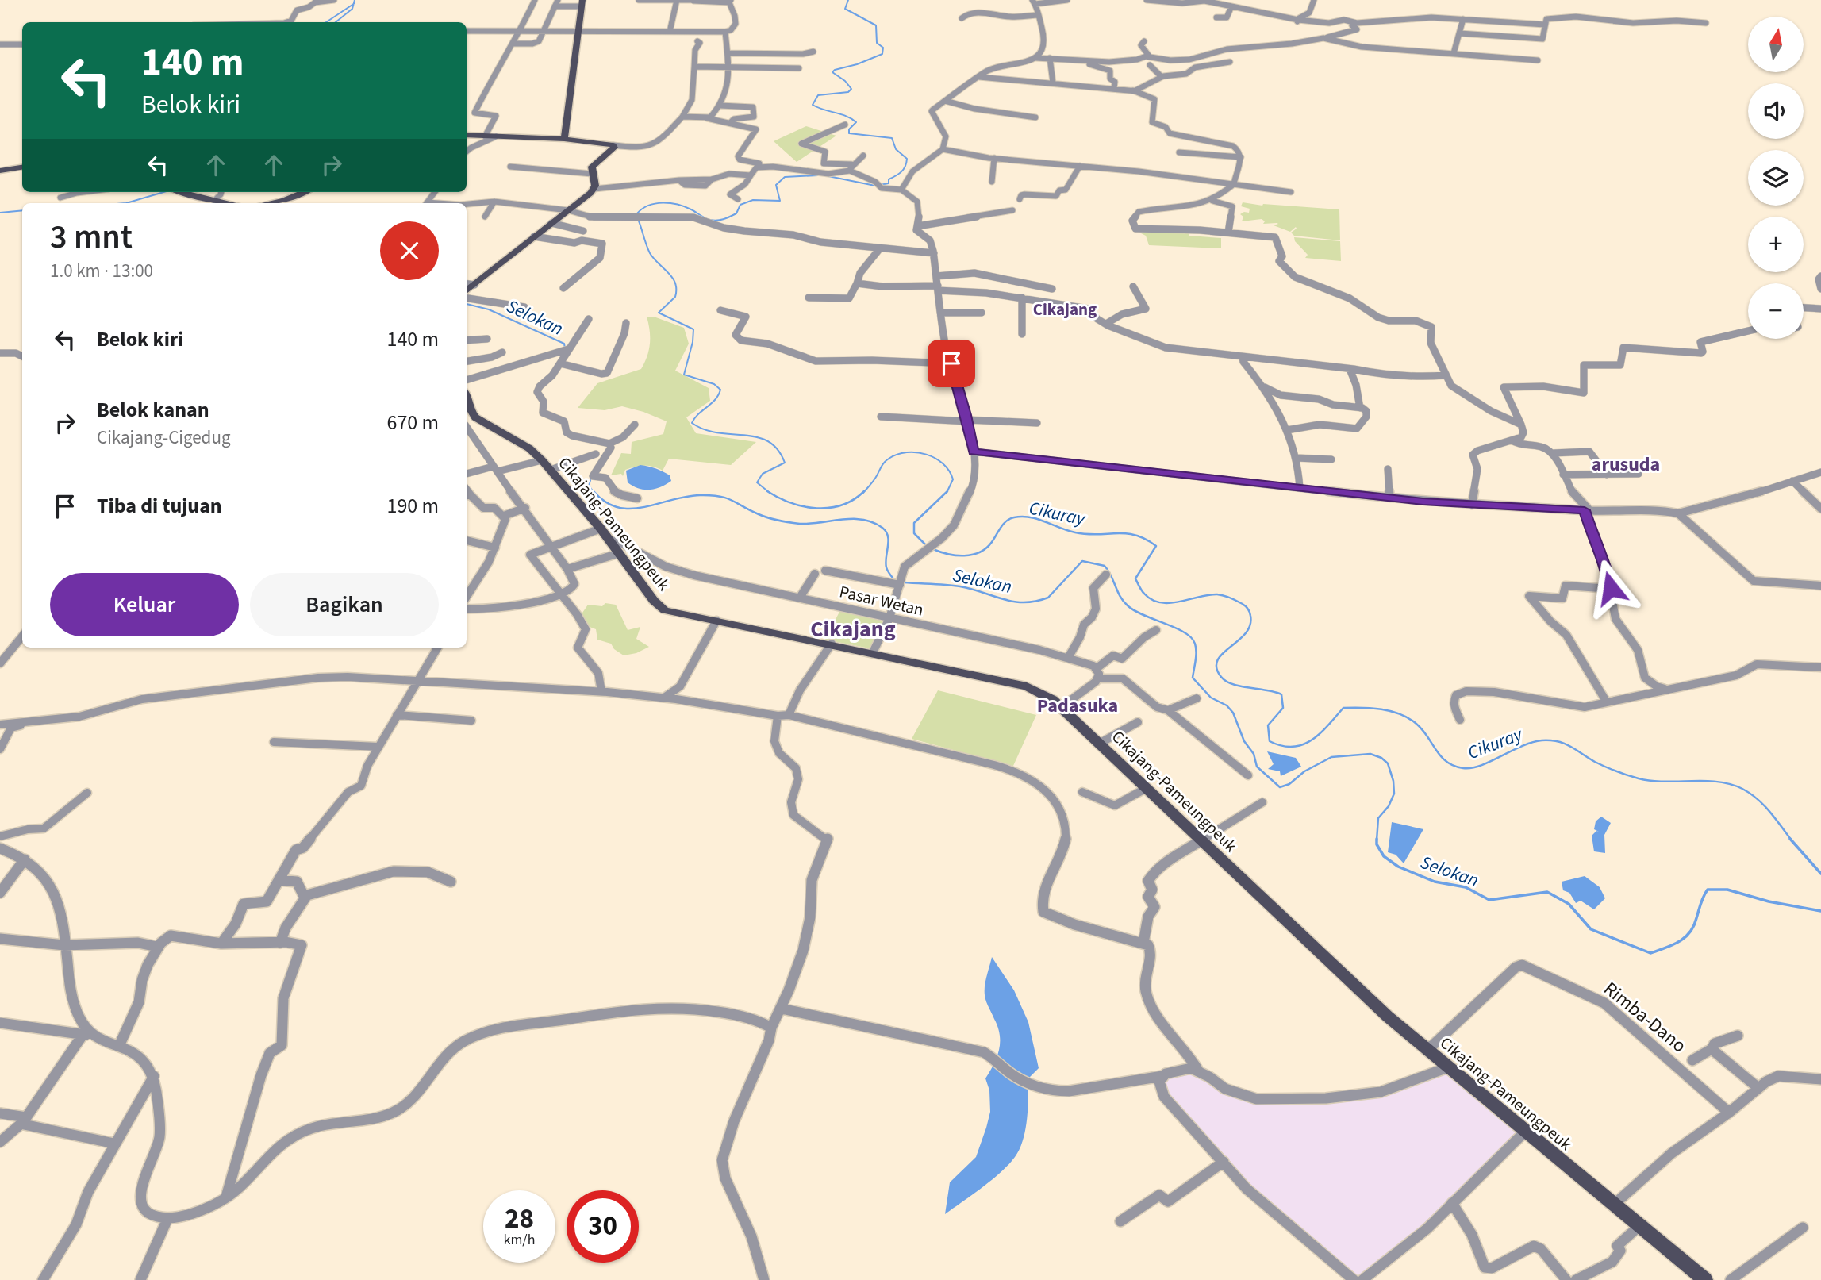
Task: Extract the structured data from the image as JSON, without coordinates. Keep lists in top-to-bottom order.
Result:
{
  "streets": {
    "main road": ["Cikajang-Pameungpeuk"],
    "street": ["Pasar Wetan", "Rimba-Dano"]
  },
  "crossings": [
    ["Cikajang-Pameungpeuk", "Pasar Wetan"],
    ["Cikajang-Pameungpeuk", "Rimba-Dano"]
  ],
  "districts": [
    "Cikajang",
    "arusuda",
    "Cikajang",
    "Padasuka"
  ],
  "water": ["Selokan", "Cikuray"],
  "north": "top",
  "page": {
    "map_buttons": ["+", "−"],
    "turn": ["140 m", "Belok kiri"],
    "heading": ["3 mnt", "1.0 km · 13:00"],
    "list": [
      {
        "name": "Belok kiri",
        "value": "140 m"
      },
      {
        "name": "Belok kanan",
        "note": "Cikajang-Cigedug",
        "value": "670 m"
      },
      {
        "name": "Tiba di tujuan",
        "value": "190 m"
      }
    ],
    "buttons": ["Keluar", "Bagikan"],
    "speed": "28 km/h",
    "limit": "30"
  }
}
